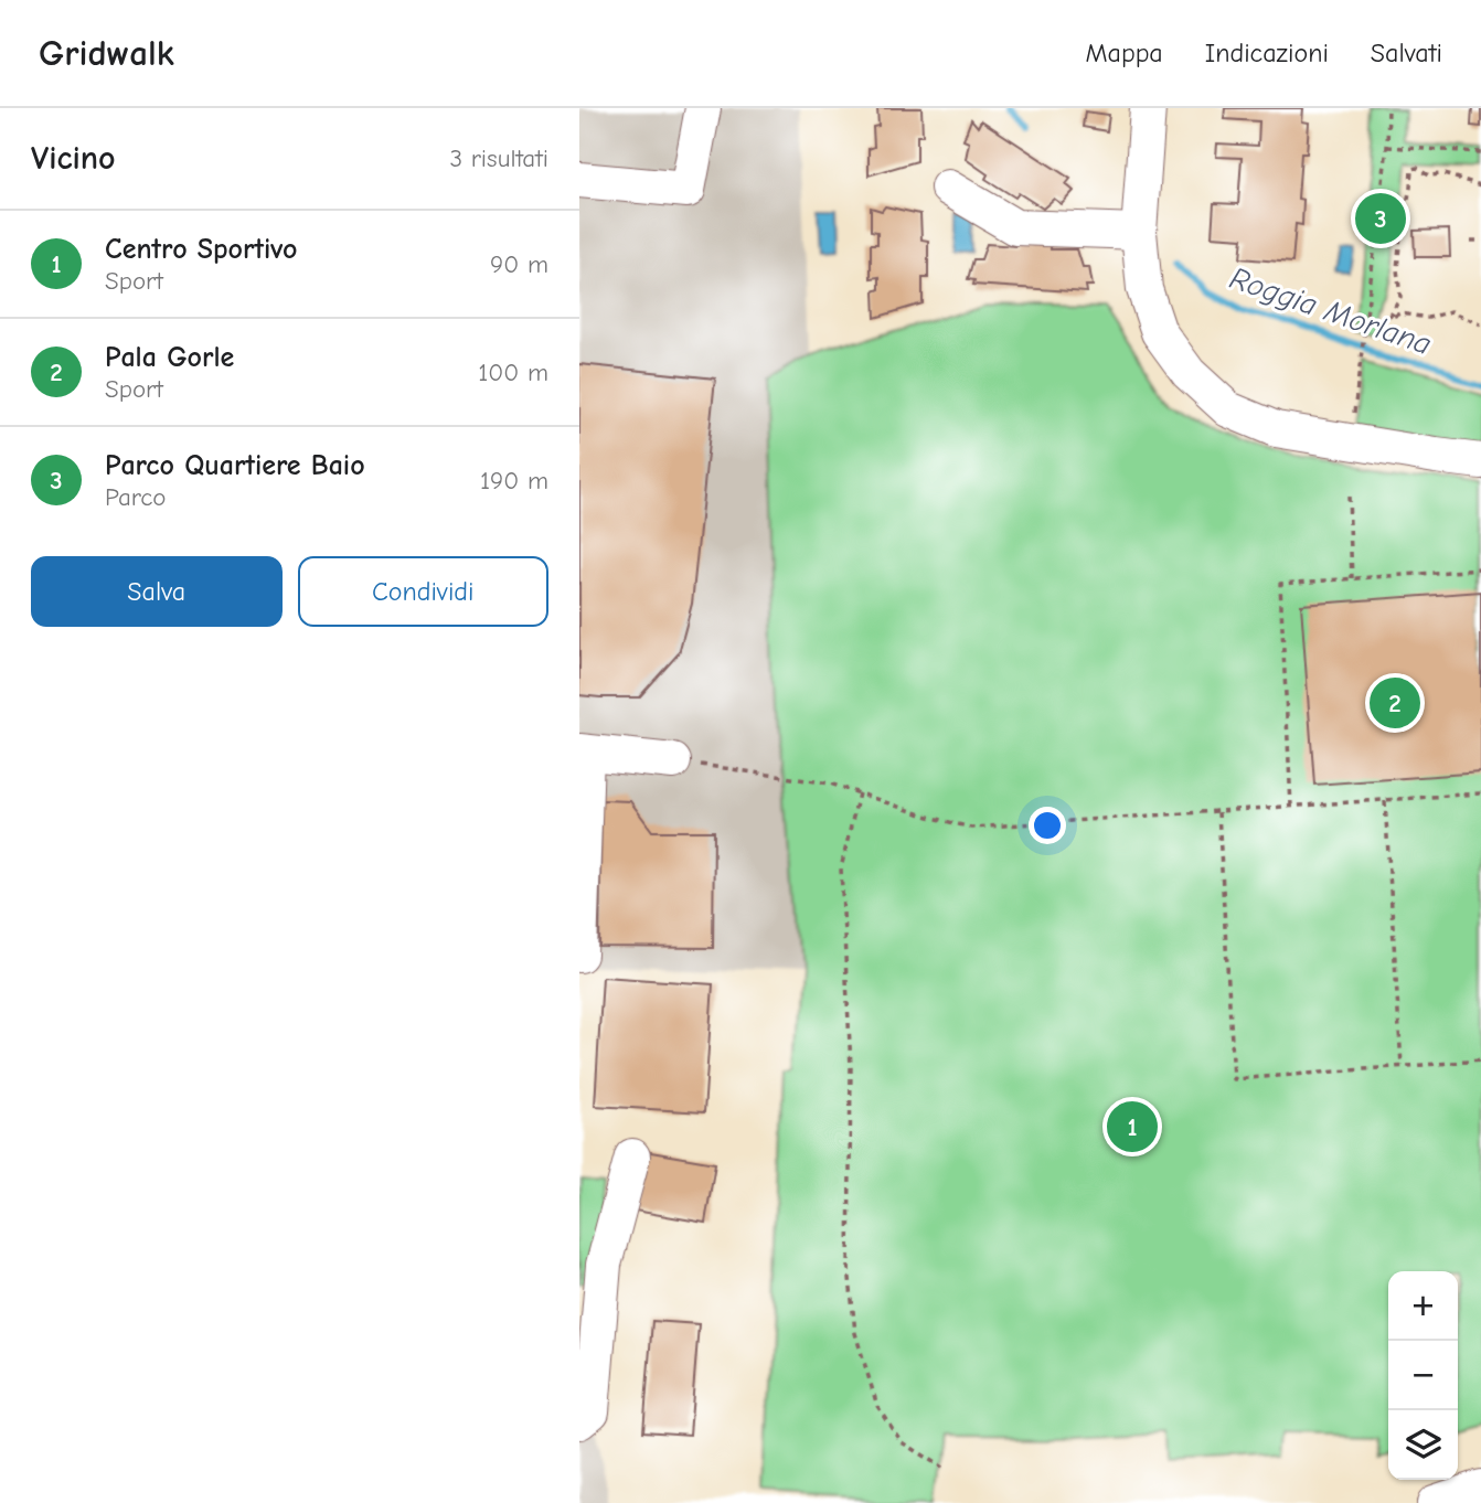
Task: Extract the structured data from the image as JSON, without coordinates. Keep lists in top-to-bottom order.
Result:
{
  "water": ["Roggia Morlana"],
  "page": {
    "header": "Gridwalk",
    "nav": ["Mappa", "Indicazioni", "Salvati"],
    "heading": ["Vicino", "3 risultati"],
    "pins": ["3", "2", "1"],
    "list": [
      {
        "mark": "1",
        "name": "Centro Sportivo",
        "note": "Sport",
        "value": "90 m"
      },
      {
        "mark": "2",
        "name": "Pala Gorle",
        "note": "Sport",
        "value": "100 m"
      },
      {
        "mark": "3",
        "name": "Parco Quartiere Baio",
        "note": "Parco",
        "value": "190 m"
      }
    ],
    "buttons": ["Salva", "Condividi"],
    "map_buttons": ["+", "−"]
  }
}
